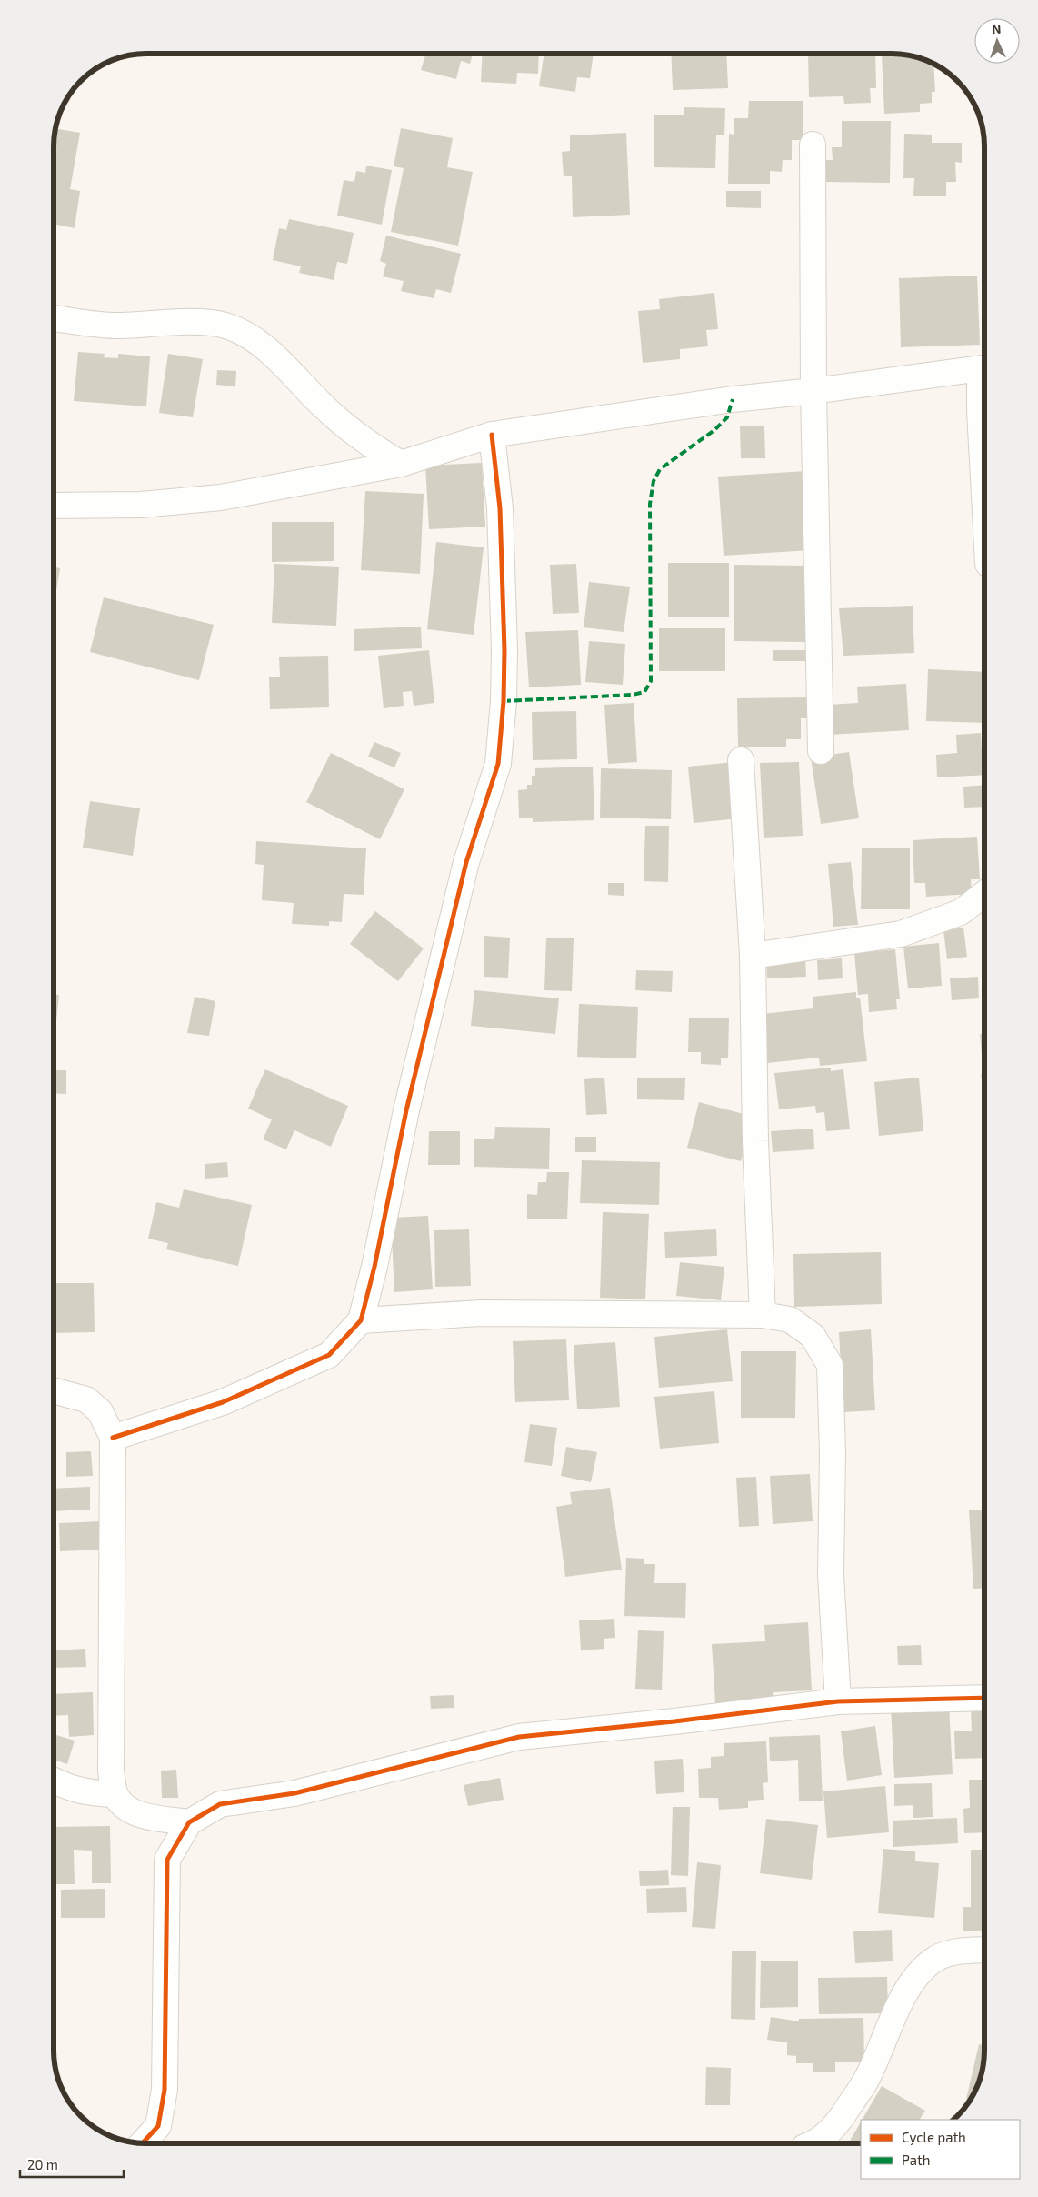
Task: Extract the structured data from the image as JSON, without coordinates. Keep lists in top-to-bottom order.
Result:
{
  "legend": ["Cycle path", "Path"],
  "scale_bar": "20 m",
  "north": "top"
}
